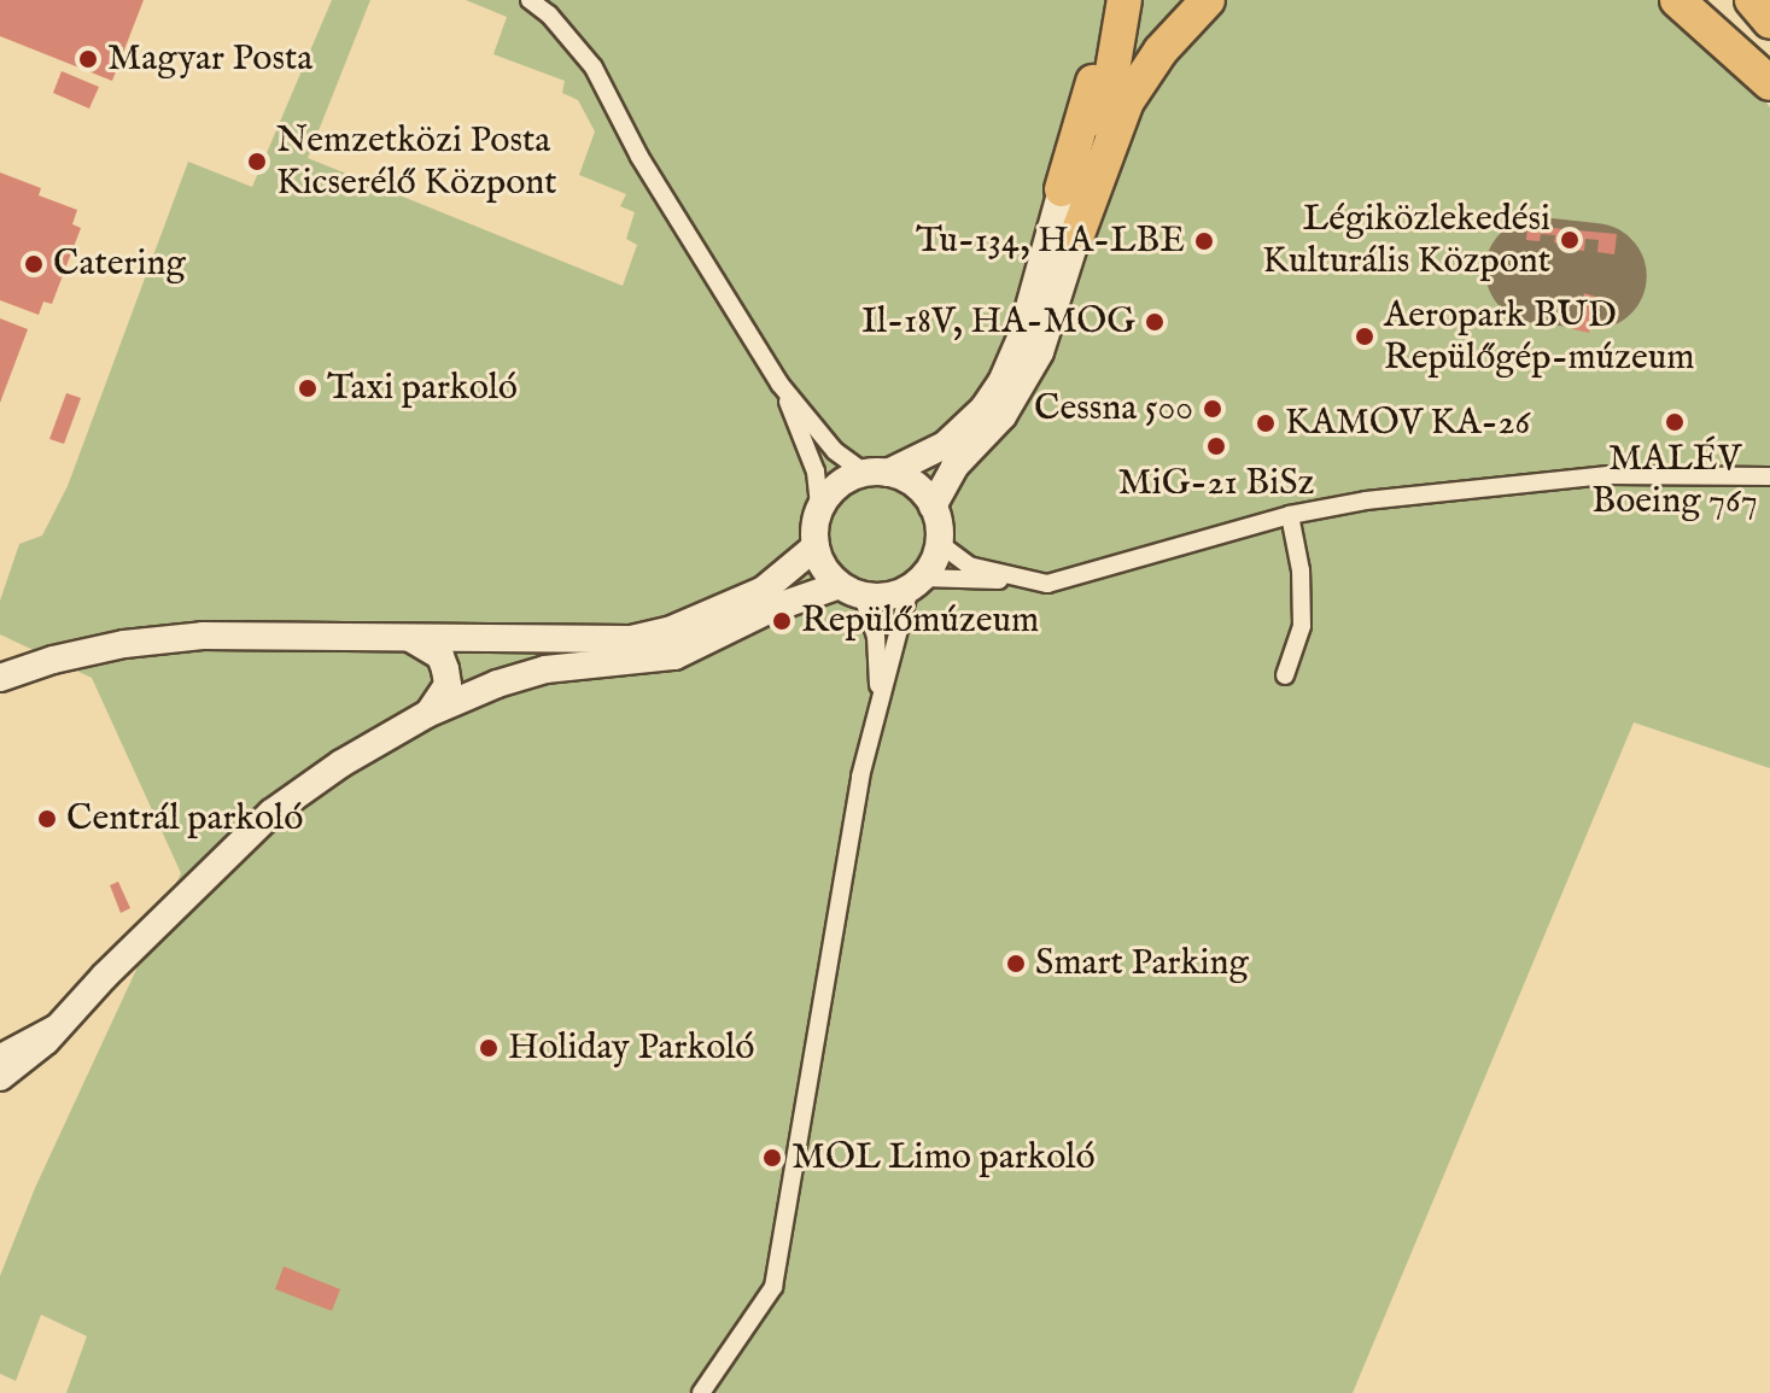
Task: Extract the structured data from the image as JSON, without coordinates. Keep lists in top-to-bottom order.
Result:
{
  "places": [
    "Magyar Posta",
    "Nemzetközi Posta Kicserélő Központ",
    "Légiközlekedési Kulturális Központ",
    "Tu-134, HA-LBE",
    "Catering",
    "Il-18V, HA-MOG",
    "Aeropark BUD Repülőgép-múzeum",
    "Taxi parkoló",
    "Cessna 500",
    "MALÉV Boeing 767",
    "KAMOV KA-26",
    "MiG-21 BiSz",
    "Repülőmúzeum",
    "Centrál parkoló",
    "Smart Parking",
    "Holiday Parkoló",
    "MOL Limo parkoló"
  ]
}
